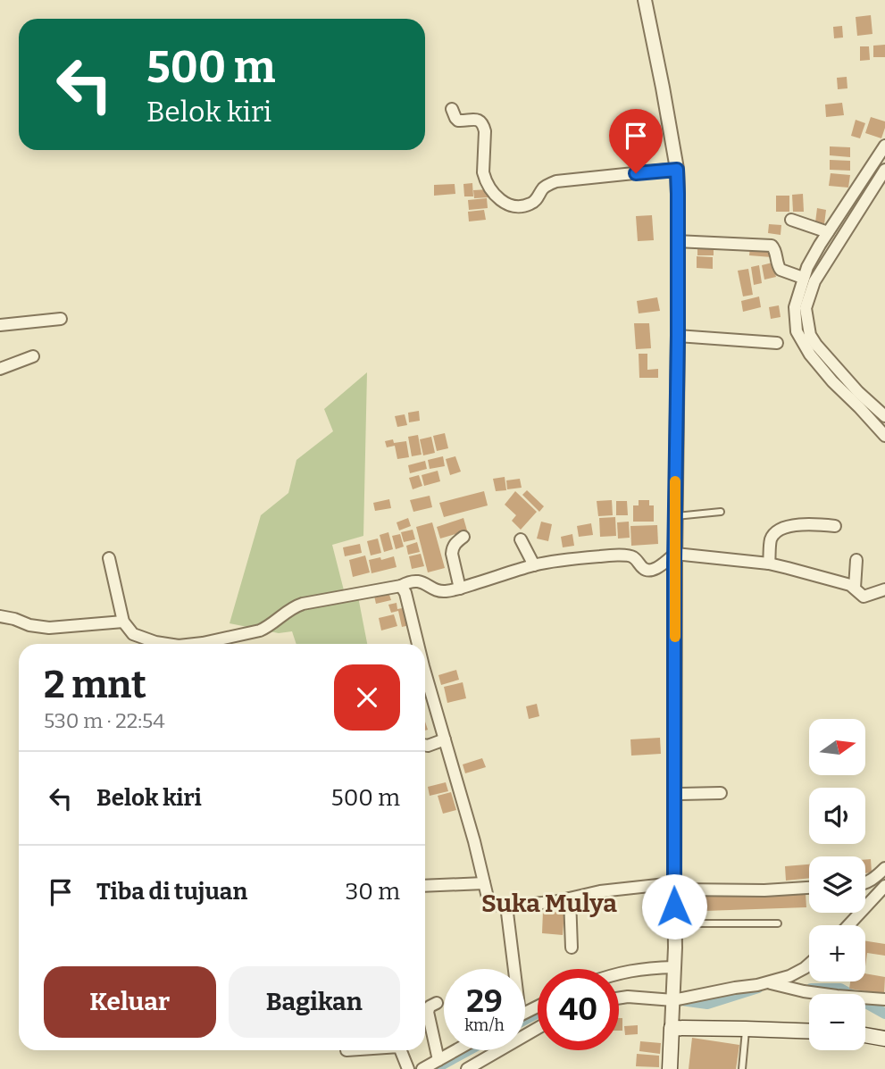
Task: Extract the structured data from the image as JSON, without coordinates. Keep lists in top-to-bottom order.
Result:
{
  "districts": ["Suka Mulya"],
  "north": "right",
  "page": {
    "turn": ["500 m", "Belok kiri"],
    "heading": ["2 mnt", "530 m · 22:54"],
    "map_buttons": ["+", "−"],
    "list": [
      {
        "name": "Belok kiri",
        "value": "500 m"
      },
      {
        "name": "Tiba di tujuan",
        "value": "30 m"
      }
    ],
    "buttons": ["Keluar", "Bagikan"],
    "speed": "29 km/h",
    "limit": "40"
  }
}
